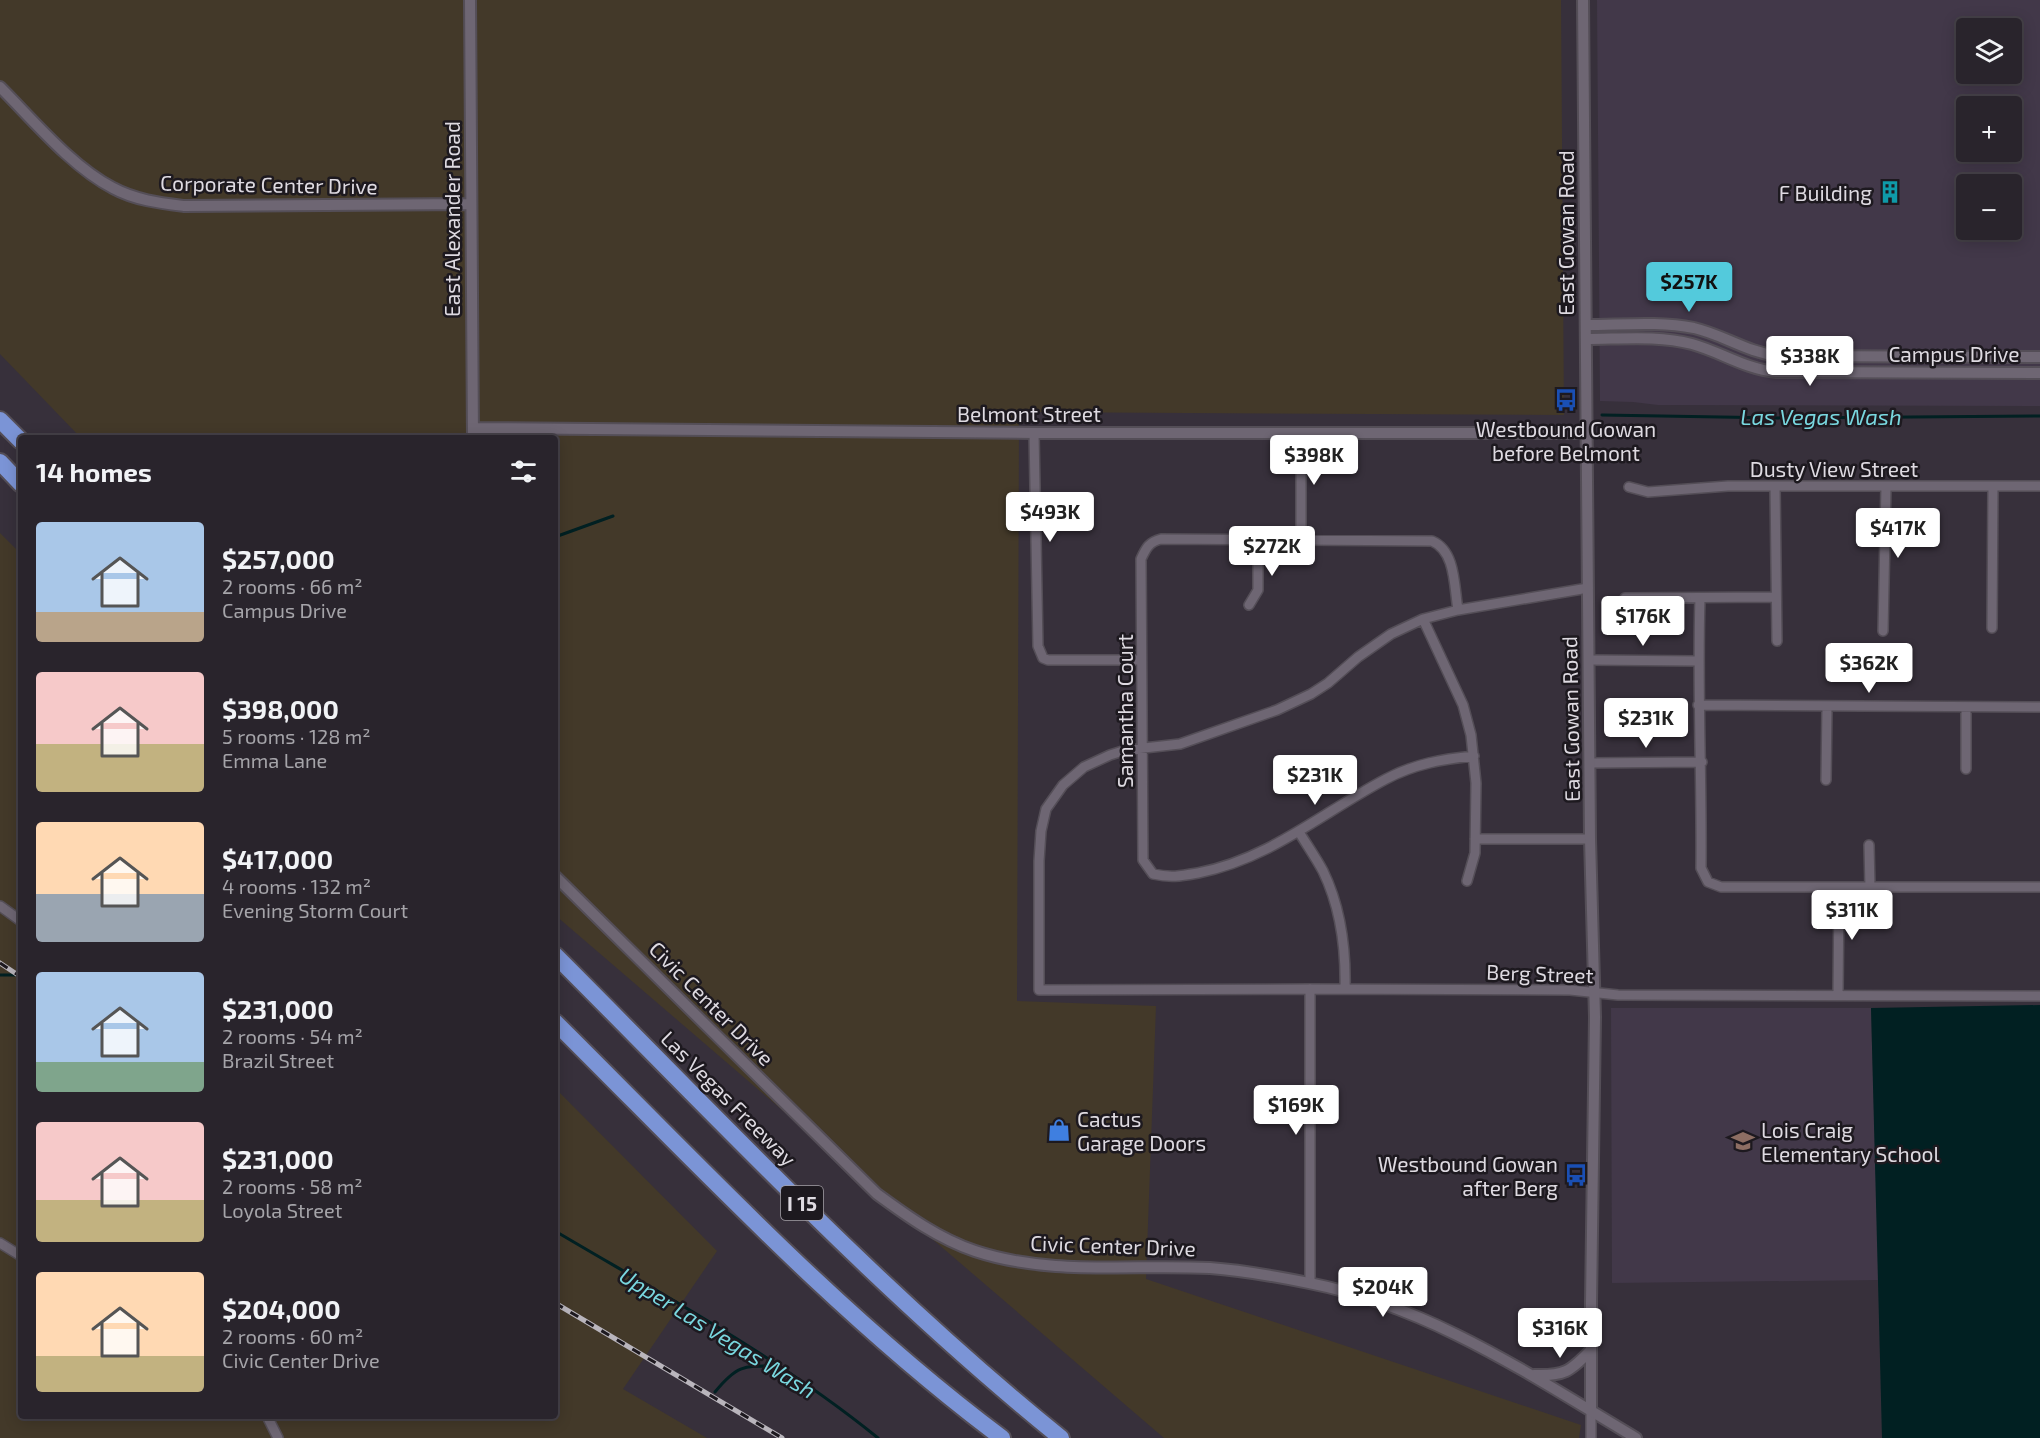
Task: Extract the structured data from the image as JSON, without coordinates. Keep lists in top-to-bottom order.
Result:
{
  "streets": {
    "highway": ["Las Vegas Freeway", "I 15"],
    "street": [
      "Corporate Center Drive",
      "East Alexander Road",
      "East Gowan Road",
      "Campus Drive",
      "Belmont Street",
      "Dusty View Street",
      "Samantha Court",
      "Berg Street",
      "Civic Center Drive"
    ]
  },
  "crossings": [
    ["Corporate Center Drive", "East Alexander Road"],
    ["East Alexander Road", "Belmont Street"],
    ["East Gowan Road", "Campus Drive"],
    ["East Gowan Road", "Belmont Street"],
    ["East Gowan Road", "Berg Street"],
    ["East Gowan Road", "Civic Center Drive"],
    ["Samantha Court", "Berg Street"]
  ],
  "water": ["Las Vegas Wash", "Upper Las Vegas Wash"],
  "places": {
    "building": ["F Building"],
    "bus stop": ["Westbound Gowan before Belmont", "Westbound Gowan after Berg"],
    "shop": ["Cactus Garage Doors"],
    "school or university": ["Lois Craig Elementary School"]
  },
  "page": {
    "map_buttons": ["+", "−"],
    "price": [
      "$257K",
      "$338K",
      "$398K",
      "$493K",
      "$417K",
      "$272K",
      "$176K",
      "$362K",
      "$231K",
      "$231K",
      "$311K",
      "$169K",
      "$204K",
      "$316K"
    ],
    "heading": "14 homes",
    "list": [
      {
        "name": "$257,000",
        "note": "2 rooms · 66 m² · Campus Drive"
      },
      {
        "name": "$398,000",
        "note": "5 rooms · 128 m² · Emma Lane"
      },
      {
        "name": "$417,000",
        "note": "4 rooms · 132 m² · Evening Storm Court"
      },
      {
        "name": "$231,000",
        "note": "2 rooms · 54 m² · Brazil Street"
      },
      {
        "name": "$231,000",
        "note": "2 rooms · 58 m² · Loyola Street"
      },
      {
        "name": "$204,000",
        "note": "2 rooms · 60 m² · Civic Center Drive"
      }
    ]
  }
}
